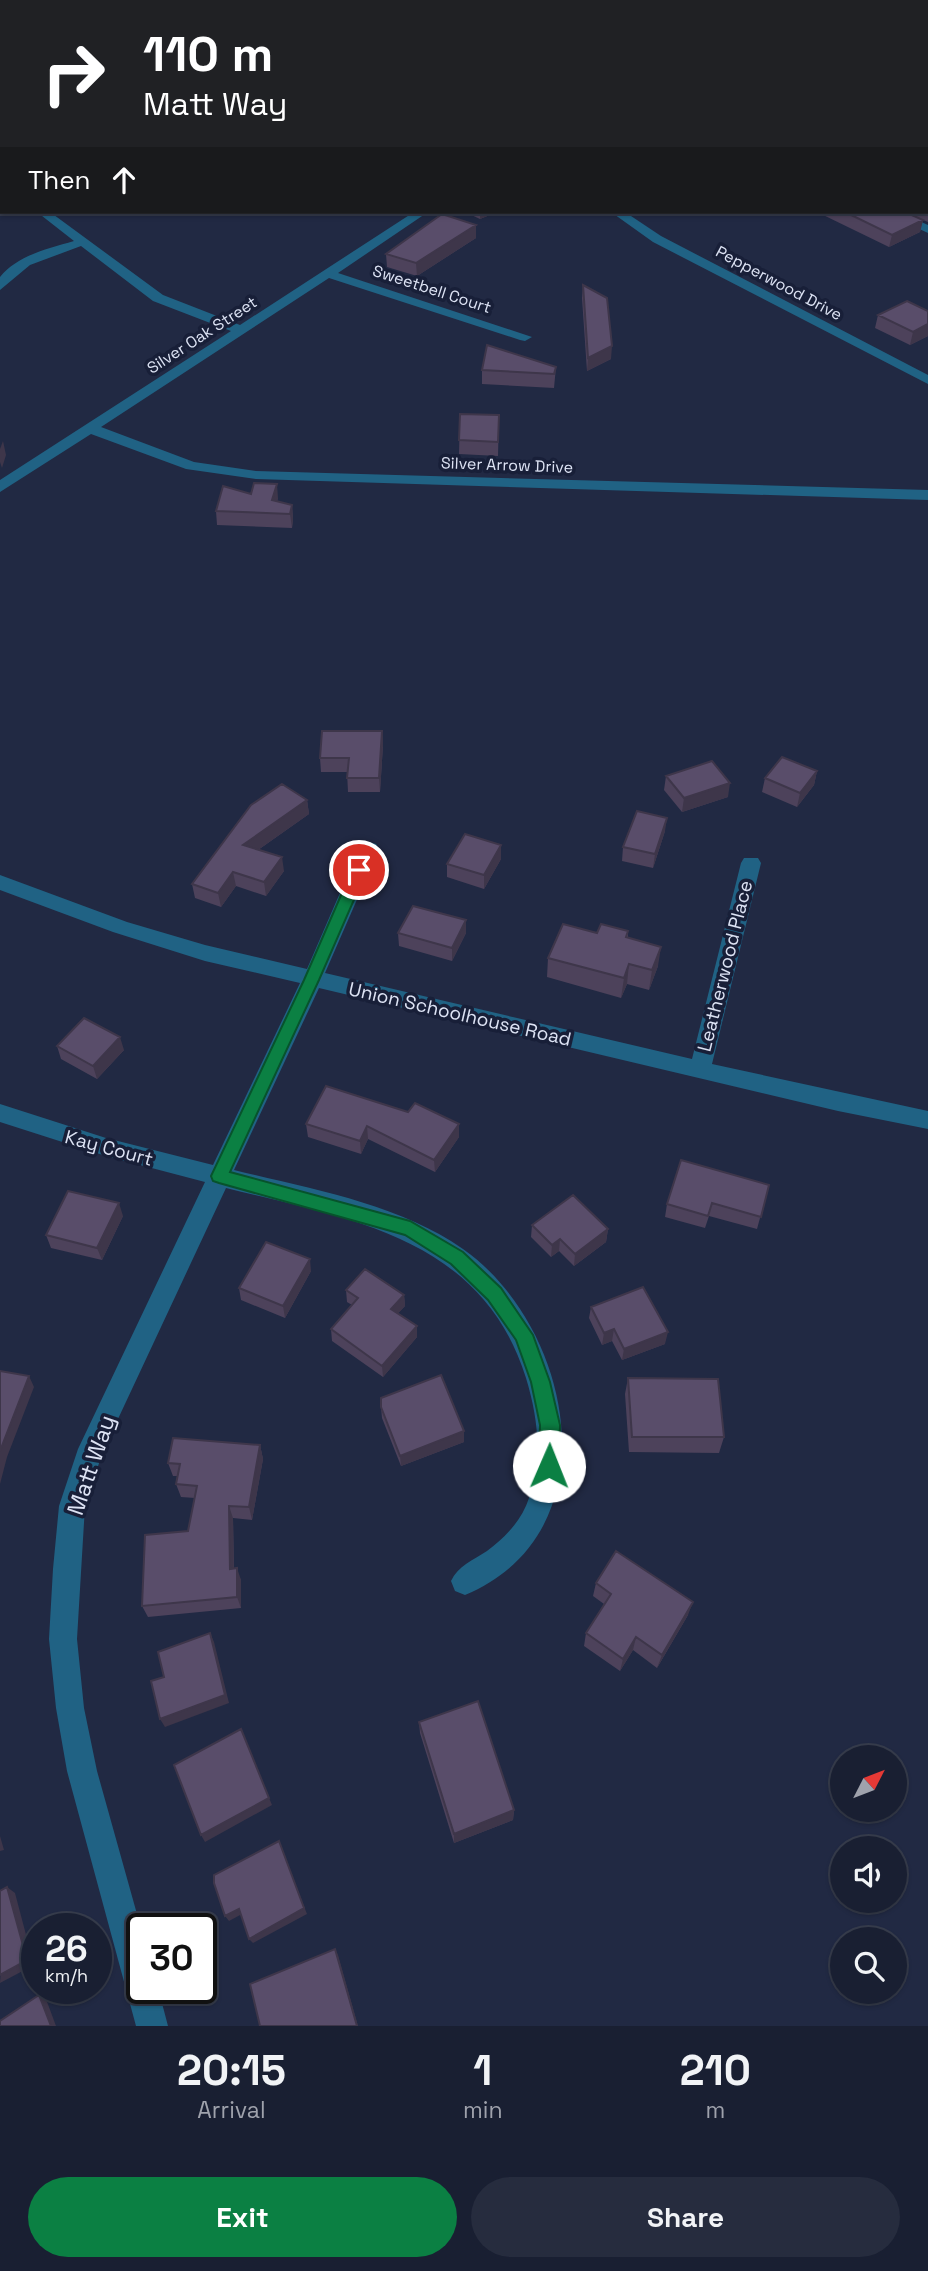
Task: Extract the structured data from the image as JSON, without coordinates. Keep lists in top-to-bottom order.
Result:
{
  "streets": {
    "street": [
      "Pepperwood Drive",
      "Sweetbell Court",
      "Silver Oak Street",
      "Silver Arrow Drive",
      "Leatherwood Place",
      "Union Schoolhouse Road",
      "Kay Court",
      "Matt Way"
    ]
  },
  "crossings": [
    ["Sweetbell Court", "Silver Oak Street"],
    ["Silver Oak Street", "Silver Arrow Drive"],
    ["Leatherwood Place", "Union Schoolhouse Road"],
    ["Union Schoolhouse Road", "Matt Way"],
    ["Kay Court", "Matt Way"]
  ],
  "north": "top right",
  "page": {
    "turn": ["110 m", "Matt Way"],
    "then": "Then",
    "speed": "26 km/h",
    "limit": "30",
    "eta": [
      "20:15",
      "Arrival",
      "1",
      "min",
      "210",
      "m"
    ],
    "buttons": ["Exit", "Share"]
  }
}
